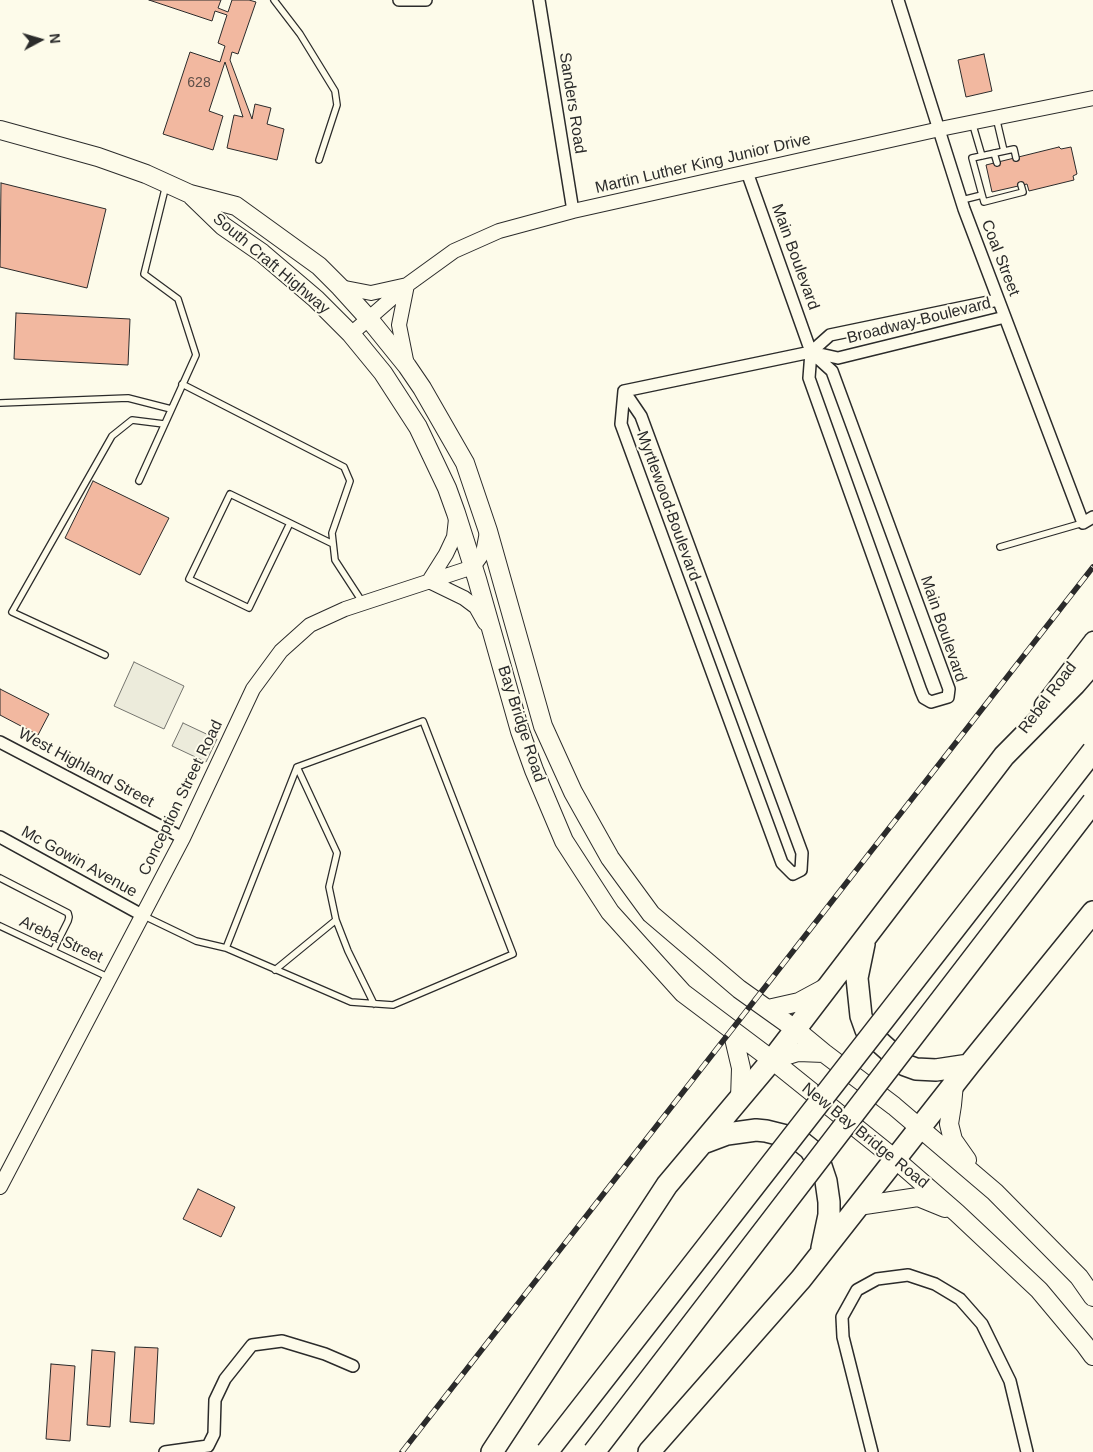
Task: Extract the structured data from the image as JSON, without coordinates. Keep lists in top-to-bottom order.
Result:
{
  "streets": {
    "main road": [
      "South Craft Highway",
      "Rebel Road",
      "Bay Bridge Road",
      "New Bay Bridge Road"
    ],
    "street": [
      "Sanders Road",
      "Martin Luther King Junior Drive",
      "Main Boulevard",
      "Coal Street",
      "Broadway Boulevard",
      "Myrtlewood Boulevard",
      "West Highland Street",
      "Conception Street Road",
      "Mc Gowin Avenue"
    ],
    "lane": ["Areba Street"]
  },
  "crossings": [
    ["Sanders Road", "Martin Luther King Junior Drive"],
    ["Martin Luther King Junior Drive", "Main Boulevard"],
    ["Martin Luther King Junior Drive", "Coal Street"],
    ["Martin Luther King Junior Drive", "South Craft Highway"],
    ["Martin Luther King Junior Drive", "Bay Bridge Road"],
    ["Main Boulevard", "Broadway Boulevard"],
    ["Coal Street", "Broadway Boulevard"],
    ["South Craft Highway", "Bay Bridge Road"],
    ["Broadway Boulevard", "Myrtlewood Boulevard"],
    ["Bay Bridge Road", "Conception Street Road"],
    ["Bay Bridge Road", "New Bay Bridge Road"],
    ["West Highland Street", "Conception Street Road"],
    ["Conception Street Road", "Mc Gowin Avenue"],
    ["Conception Street Road", "Areba Street"]
  ],
  "house_numbers": ["628"],
  "north": "right"
}
